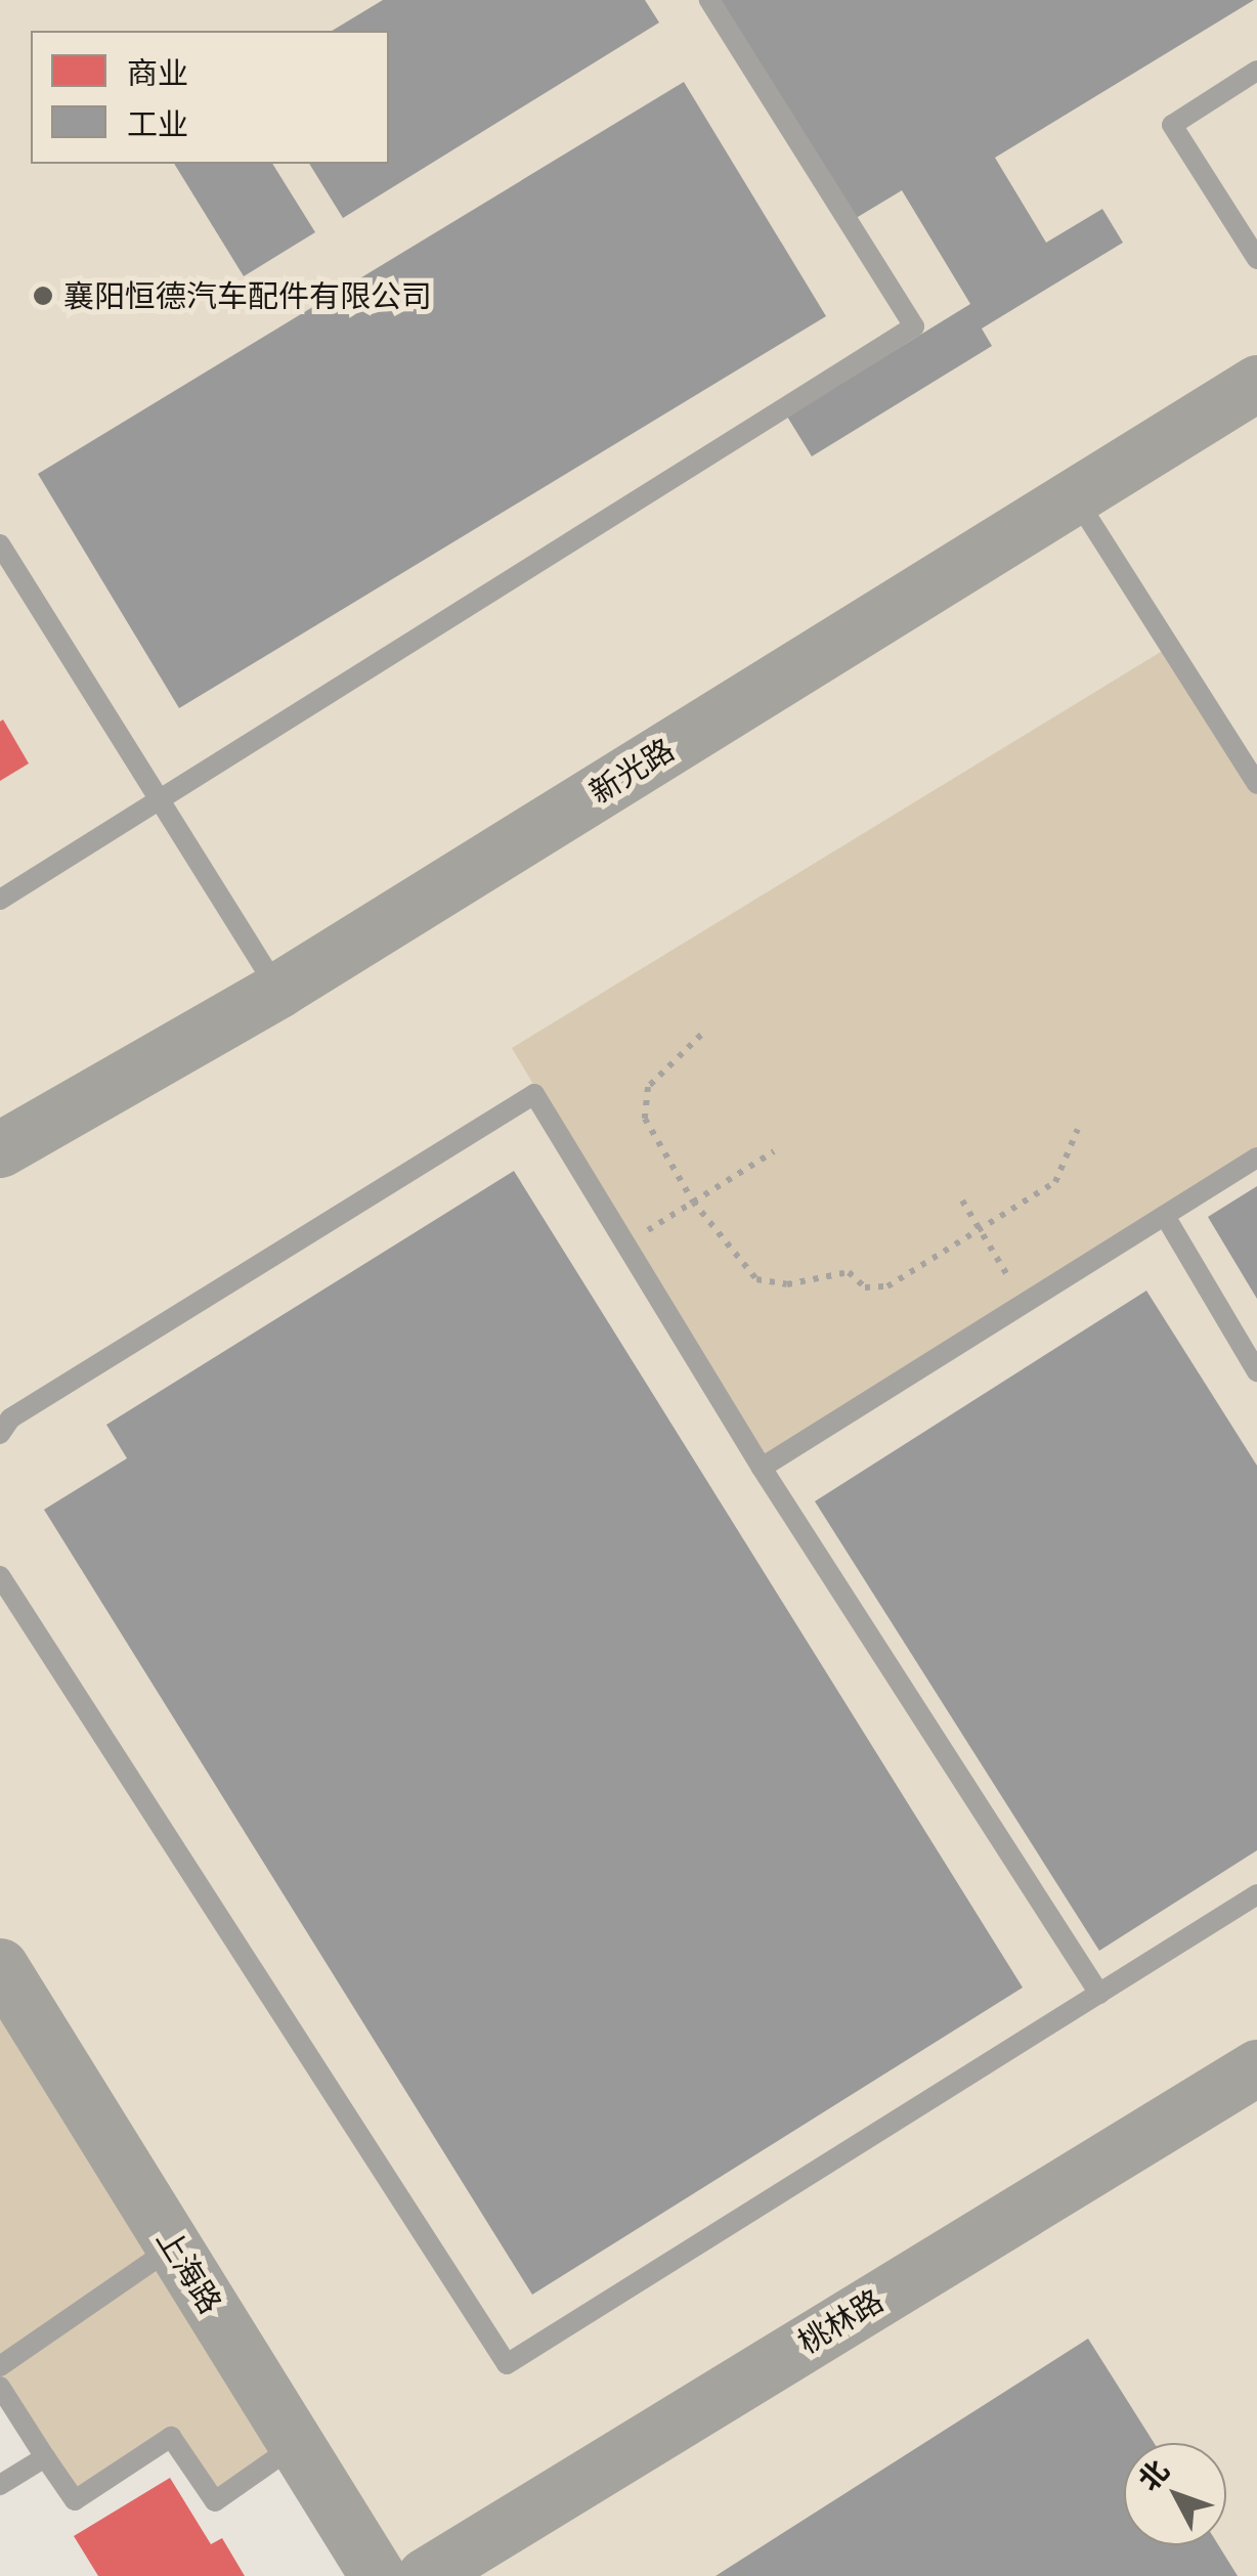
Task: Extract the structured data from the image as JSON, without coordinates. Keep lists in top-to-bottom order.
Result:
{
  "streets": {
    "street": ["新光路", "上海路", "桃林路"]
  },
  "places": ["襄阳恒德汽车配件有限公司"],
  "legend": ["商业", "工业"],
  "north": "top left"
}
